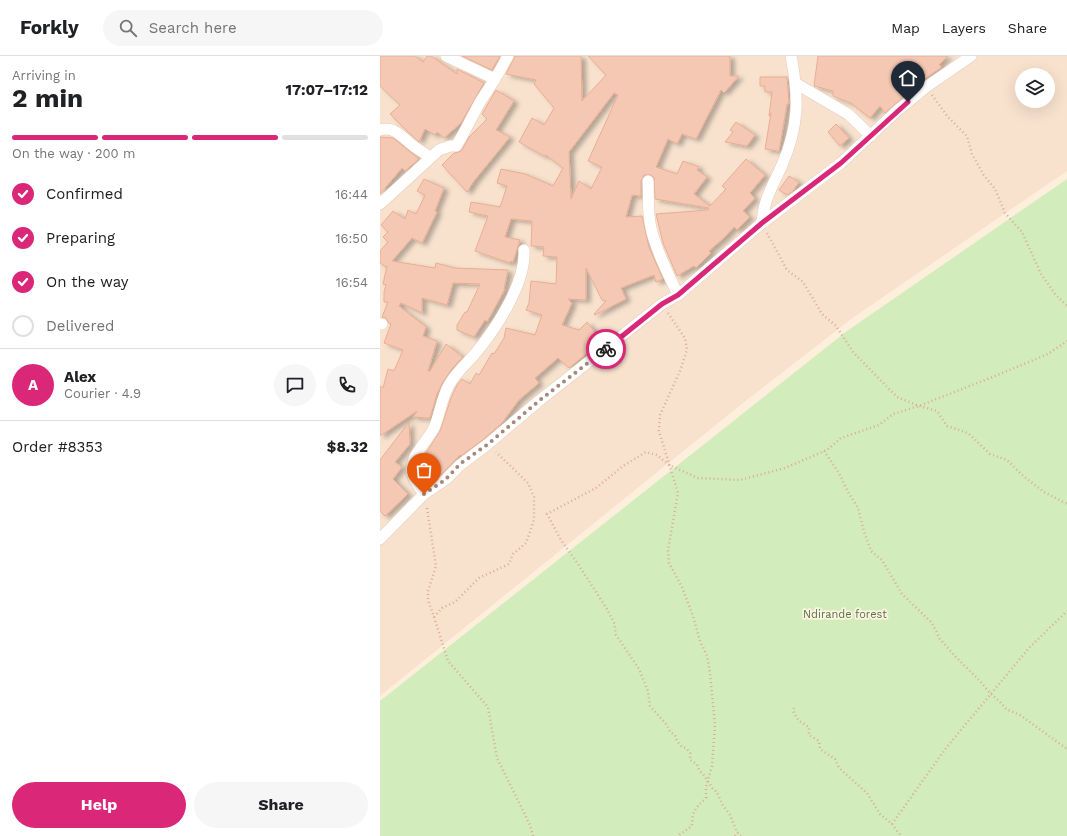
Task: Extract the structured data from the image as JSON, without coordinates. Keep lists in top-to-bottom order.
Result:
{
  "parks": ["Ndirande forest"],
  "page": {
    "header": "Forkly",
    "search": "Search here",
    "nav": ["Map", "Layers", "Share"],
    "heading": ["2 min", "Arriving in", "17:07–17:12"],
    "panel": [
      "Alex",
      "Courier · 4.9",
      "Order #8353",
      "$8.32"
    ],
    "bar": "On the way · 200 m",
    "list": [
      ["Confirmed", "16:44"],
      ["Preparing", "16:50"],
      ["On the way", "16:54"],
      "Delivered"
    ],
    "round": "A",
    "buttons": ["Help", "Share"]
  }
}
